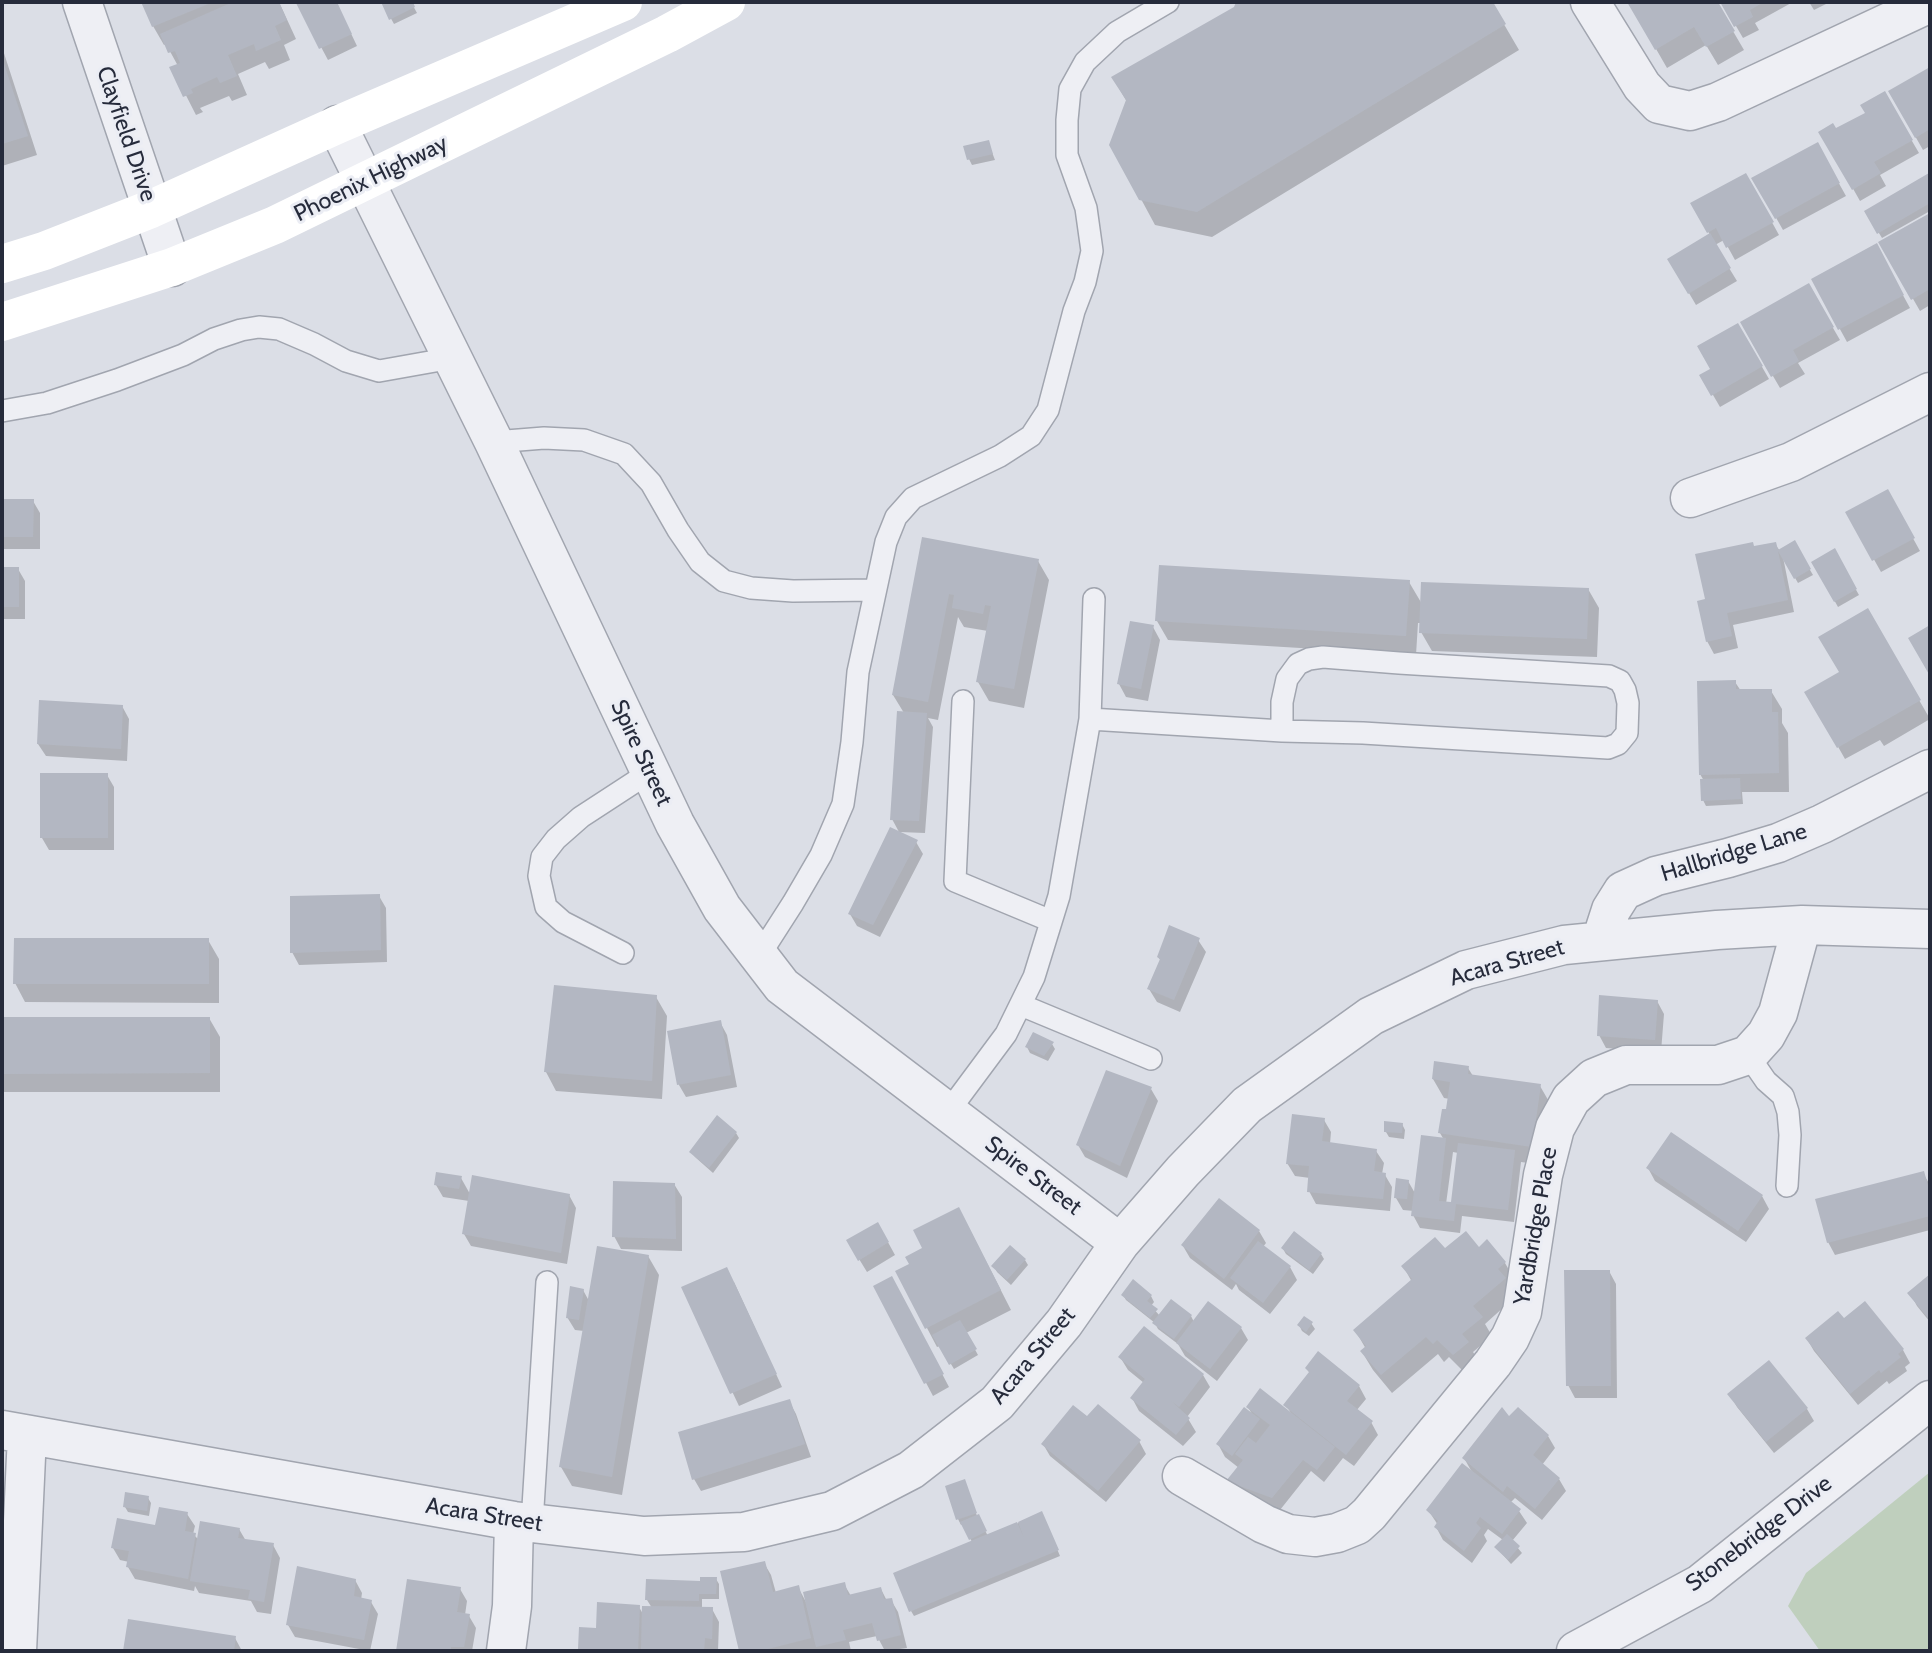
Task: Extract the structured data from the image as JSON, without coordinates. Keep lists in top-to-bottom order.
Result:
{
  "streets": {
    "main road": ["Phoenix Highway"],
    "street": [
      "Clayfield Drive",
      "Spire Street",
      "Hallbridge Lane",
      "Acara Street",
      "Yardbridge Place",
      "Stonebridge Drive"
    ]
  },
  "crossings": [
    ["Clayfield Drive", "Phoenix Highway"],
    ["Phoenix Highway", "Spire Street"],
    ["Spire Street", "Acara Street"],
    ["Hallbridge Lane", "Acara Street"]
  ]
}
